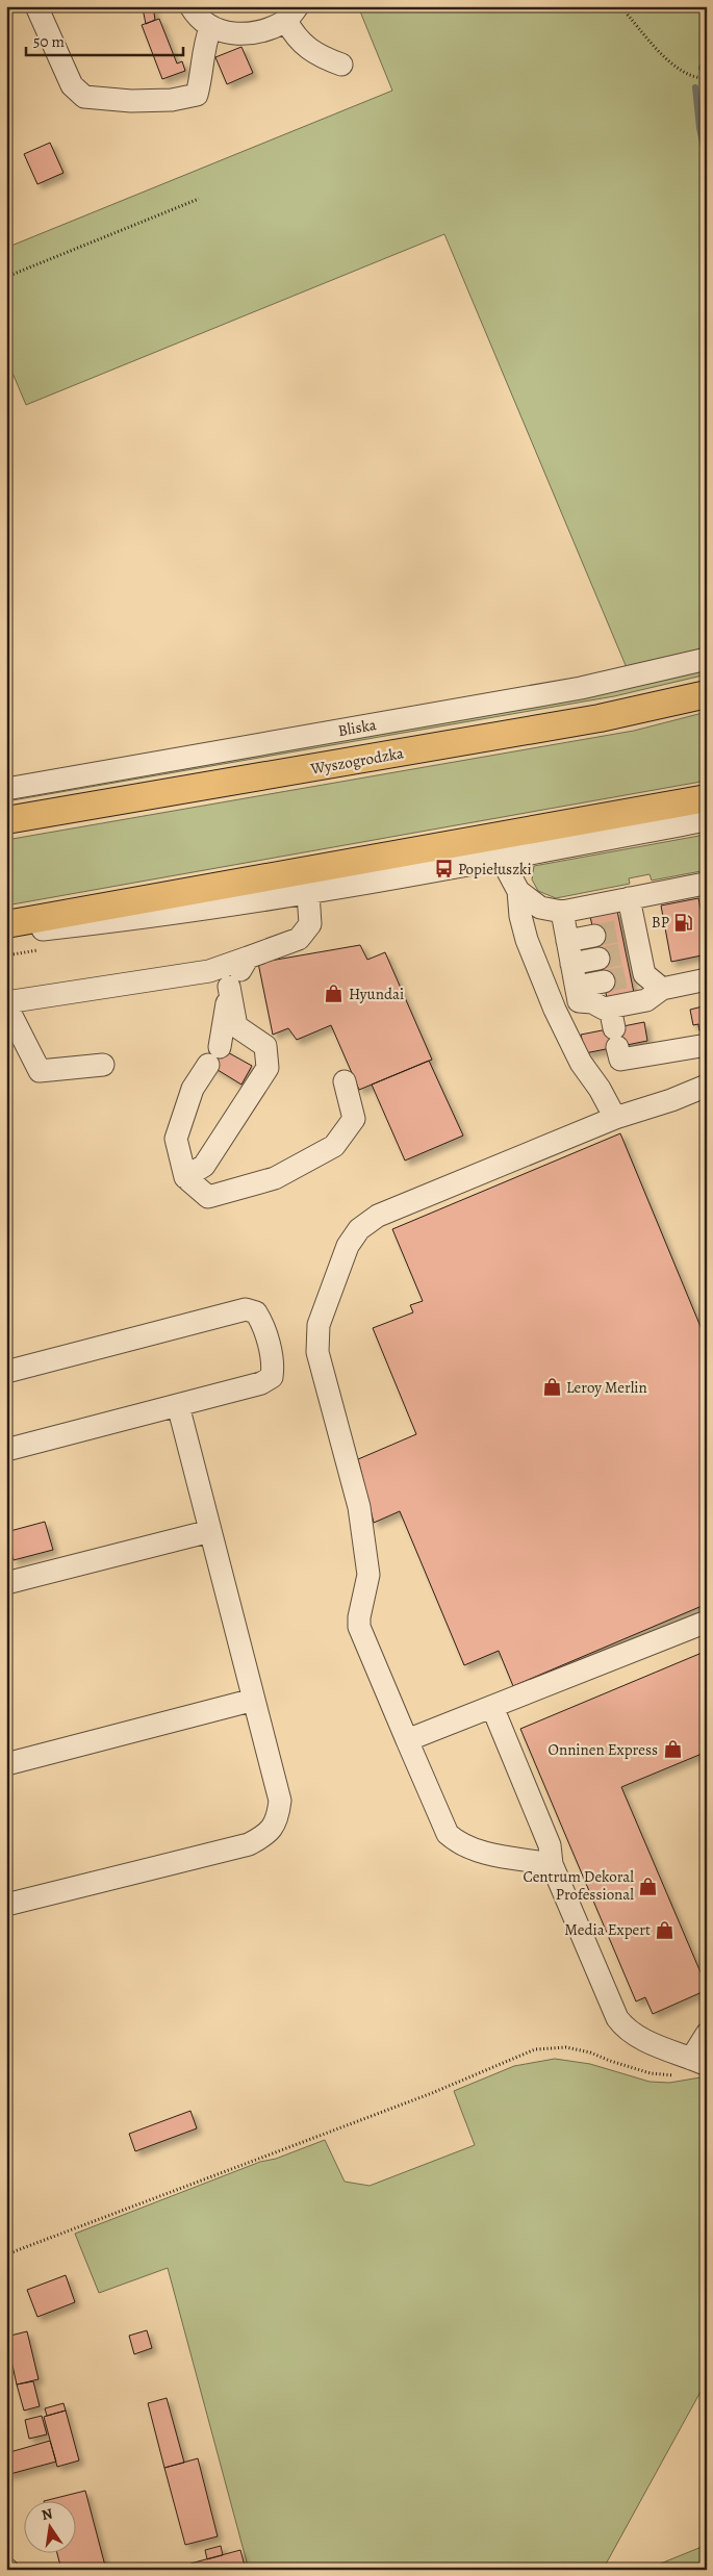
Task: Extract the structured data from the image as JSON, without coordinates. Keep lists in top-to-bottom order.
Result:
{
  "streets": {
    "main road": ["Wyszogrodzka"],
    "street": ["Bliska"]
  },
  "places": {
    "bus stop": ["Popiełuszki"],
    "fuel station": ["BP"],
    "shop": [
      "Hyundai",
      "Leroy Merlin",
      "Onninen Express",
      "Centrum Dekoral Professional",
      "Media Expert"
    ]
  },
  "scale_bar": "50 m",
  "north": "top"
}
